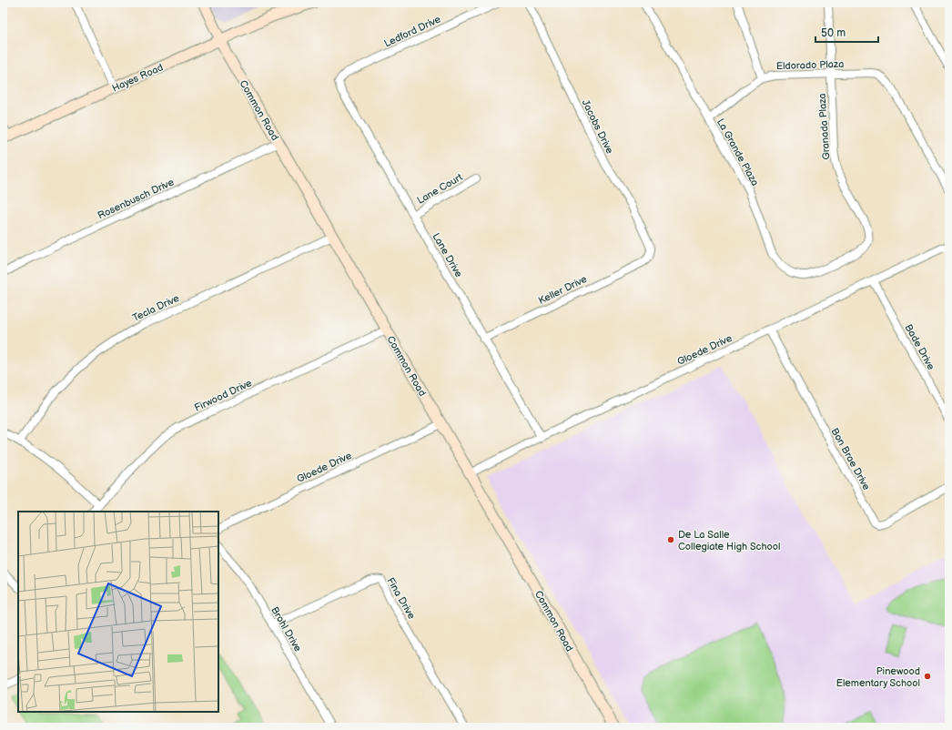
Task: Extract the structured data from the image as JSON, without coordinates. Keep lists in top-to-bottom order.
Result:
{
  "streets": {
    "street": [
      "Ledford Drive",
      "Eldorado Plaza",
      "Hayes Road",
      "Common Road",
      "Jacobs Drive",
      "Granada Plaza",
      "La Grande Plaza",
      "Lane Court",
      "Rosenbusch Drive",
      "Lane Drive",
      "Keller Drive",
      "Tecla Drive",
      "Bade Drive",
      "Gloede Drive",
      "Firwood Drive",
      "Bon Brae Drive",
      "Fina Drive",
      "Brohl Drive"
    ]
  },
  "crossings": [
    ["Ledford Drive", "Lane Drive"],
    ["Eldorado Plaza", "Granada Plaza"],
    ["Eldorado Plaza", "La Grande Plaza"],
    ["Hayes Road", "Common Road"],
    ["Common Road", "Rosenbusch Drive"],
    ["Common Road", "Tecla Drive"],
    ["Common Road", "Gloede Drive"],
    ["Common Road", "Firwood Drive"],
    ["Jacobs Drive", "Keller Drive"],
    ["Granada Plaza", "La Grande Plaza"],
    ["Lane Court", "Lane Drive"],
    ["Lane Drive", "Keller Drive"],
    ["Lane Drive", "Gloede Drive"],
    ["Bade Drive", "Gloede Drive"],
    ["Gloede Drive", "Bon Brae Drive"],
    ["Fina Drive", "Brohl Drive"]
  ],
  "places": ["De La Salle Collegiate High School", "Pinewood Elementary School"],
  "scale_bar": "50 m"
}
